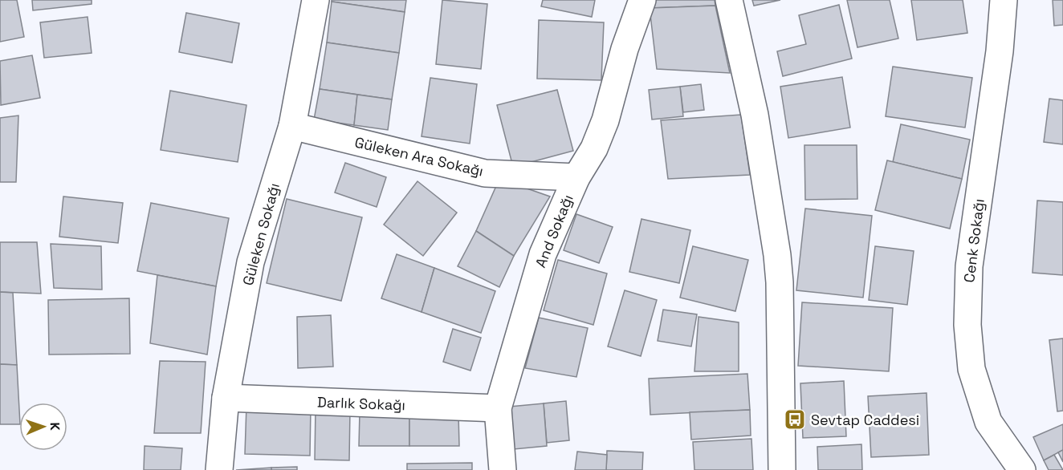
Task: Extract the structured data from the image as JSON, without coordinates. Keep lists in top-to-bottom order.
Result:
{
  "streets": {
    "street": [
      "Güleken Ara Sokağı",
      "And Sokağı",
      "Güleken Sokağı",
      "Cenk Sokağı",
      "Darlık Sokağı"
    ]
  },
  "crossings": [
    ["Güleken Ara Sokağı", "And Sokağı"],
    ["Güleken Ara Sokağı", "Güleken Sokağı"],
    ["And Sokağı", "Darlık Sokağı"],
    ["Güleken Sokağı", "Darlık Sokağı"]
  ],
  "places": {
    "bus stop": ["Sevtap Caddesi"]
  },
  "north": "right"
}
